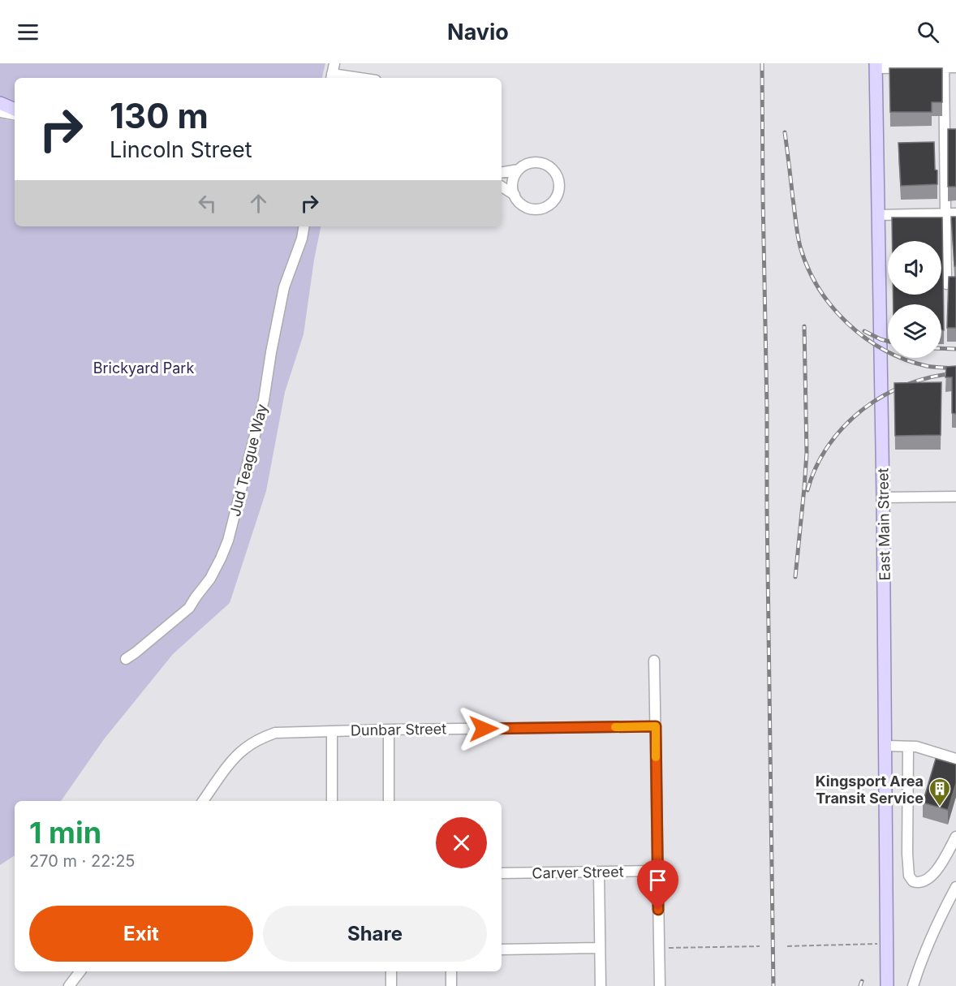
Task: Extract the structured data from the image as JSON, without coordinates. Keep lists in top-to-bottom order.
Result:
{
  "streets": {
    "main road": ["East Main Street"],
    "street": ["Jud Teague Way", "Dunbar Street", "Carver Street"]
  },
  "parks": ["Brickyard Park"],
  "places": {
    "building": ["Kingsport Area Transit Service"]
  },
  "page": {
    "header": "Navio",
    "turn": ["130 m", "Lincoln Street"],
    "heading": ["1 min", "270 m · 22:25"],
    "buttons": ["Exit", "Share"]
  }
}
